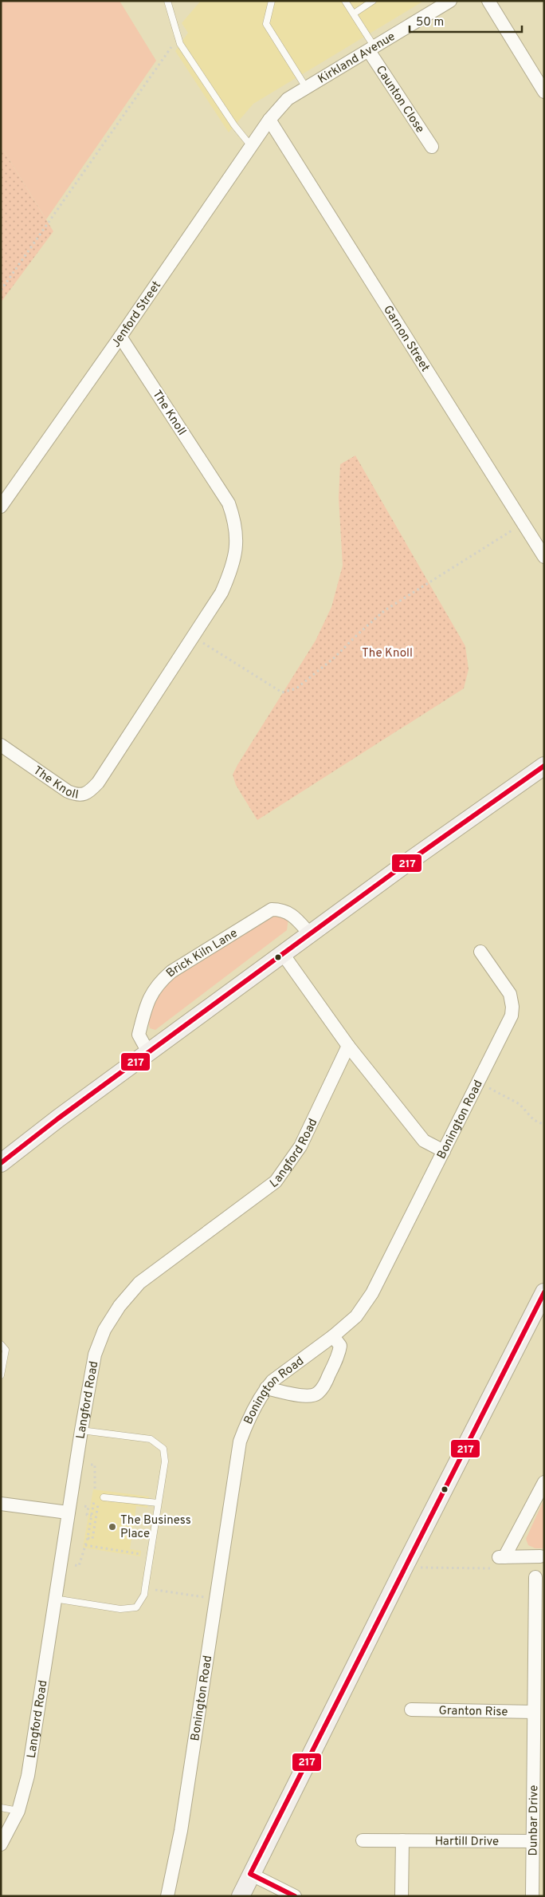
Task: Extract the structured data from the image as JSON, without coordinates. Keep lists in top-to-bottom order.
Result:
{
  "streets": {
    "street": [
      "Kirkland Avenue",
      "Caunton Close",
      "Jenford Street",
      "Garnon Street",
      "The Knoll",
      "Brick Kiln Lane",
      "Bonington Road",
      "Langford Road",
      "Granton Rise",
      "Dunbar Drive",
      "Hartill Drive"
    ]
  },
  "crossings": [
    ["Kirkland Avenue", "Caunton Close"],
    ["Kirkland Avenue", "Jenford Street"],
    ["Kirkland Avenue", "Garnon Street"],
    ["Jenford Street", "Garnon Street"],
    ["Jenford Street", "The Knoll"],
    ["Granton Rise", "Dunbar Drive"],
    ["Dunbar Drive", "Hartill Drive"]
  ],
  "parks": ["The Knoll"],
  "places": ["The Business Place"],
  "lines": ["transit line 217"],
  "scale_bar": "50 m"
}
